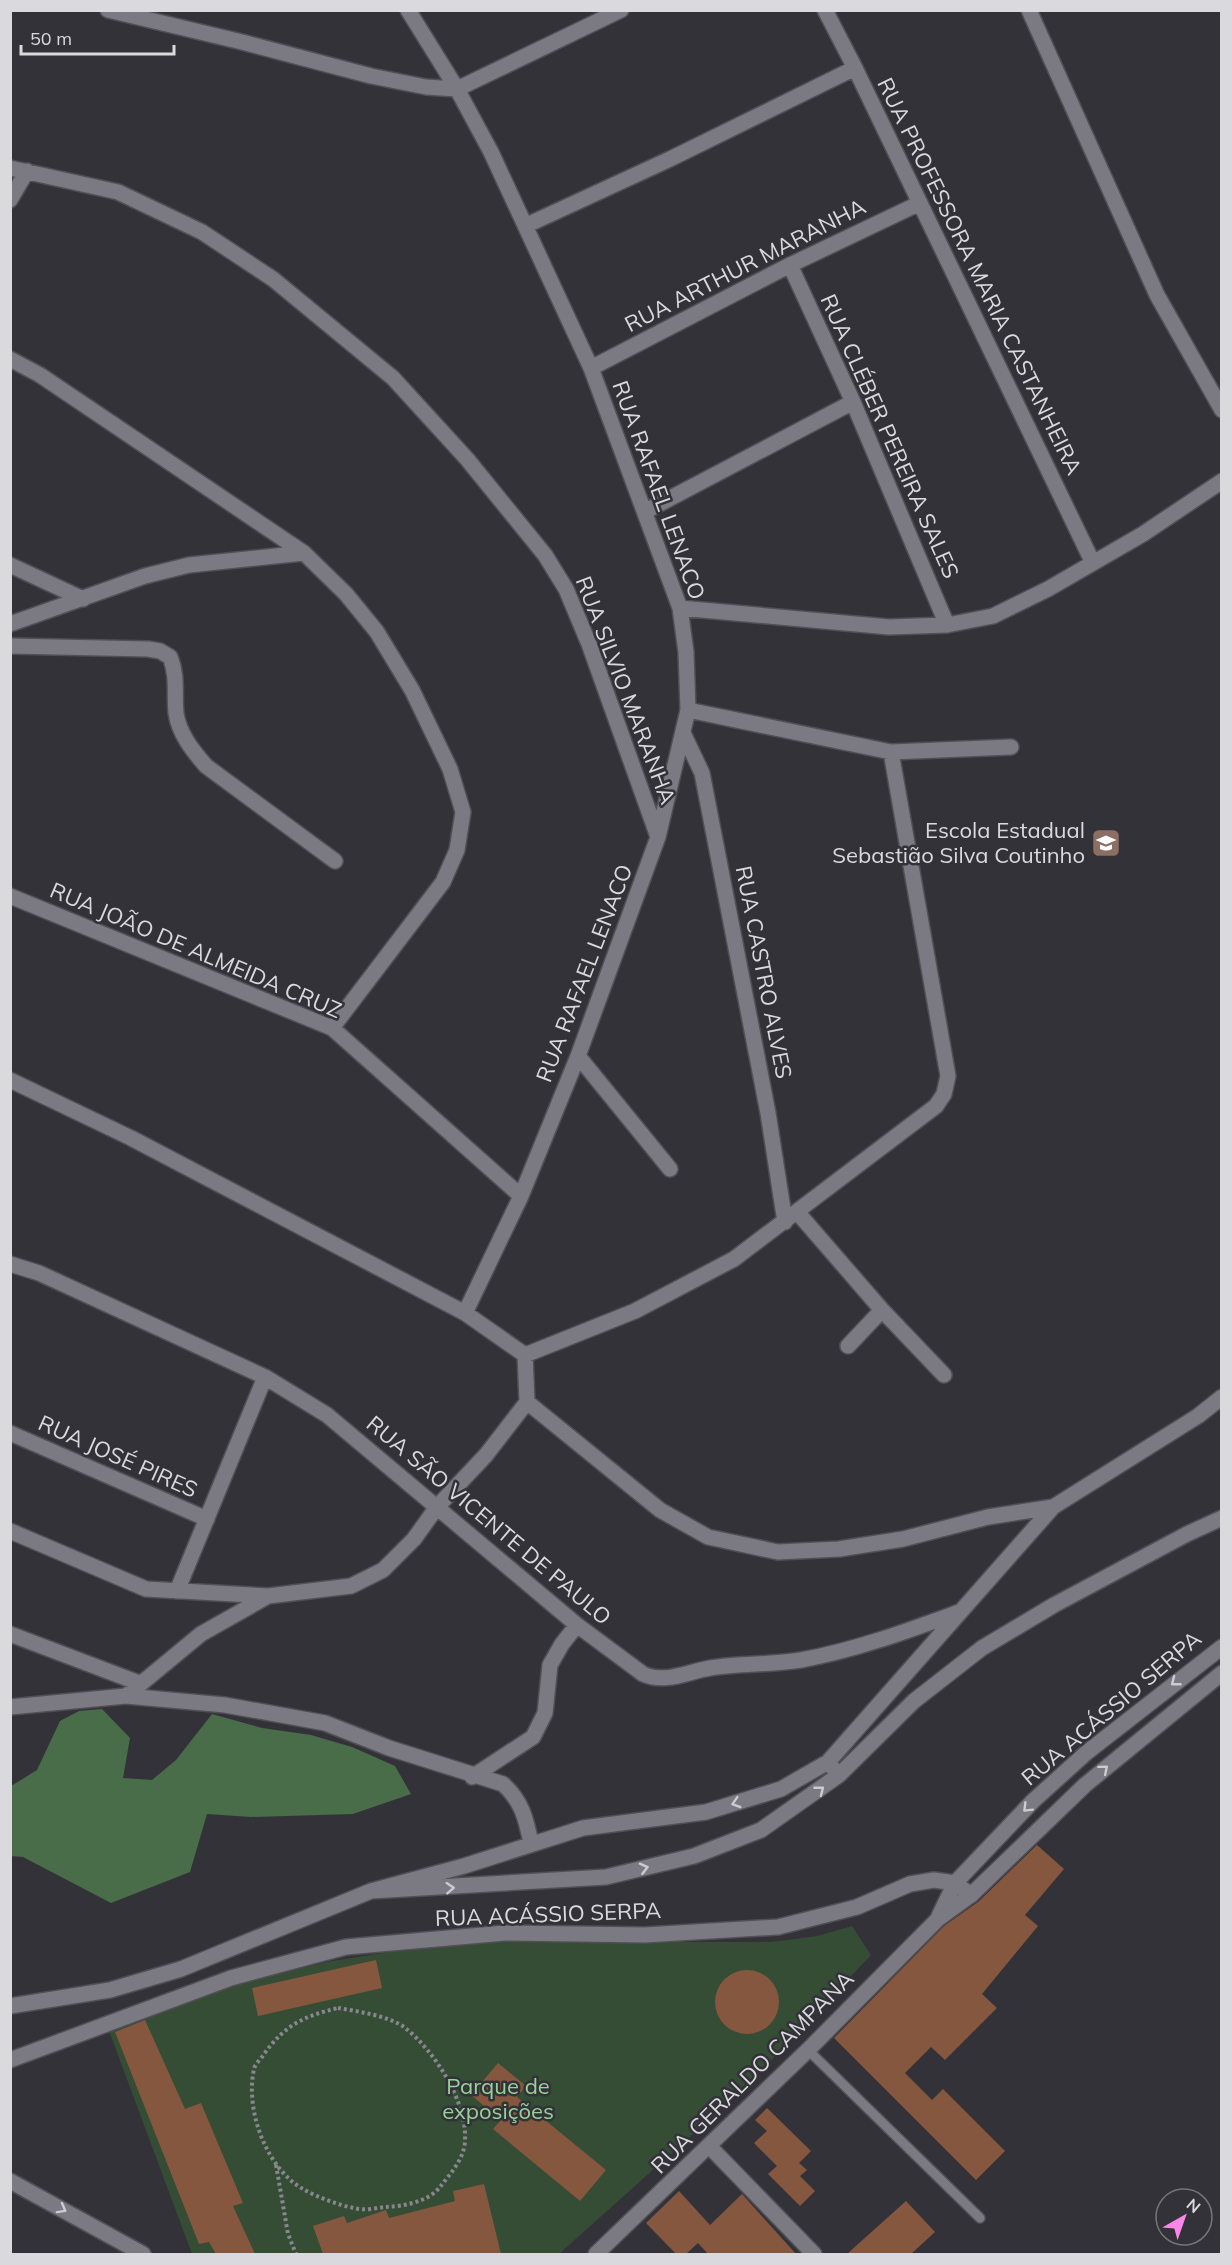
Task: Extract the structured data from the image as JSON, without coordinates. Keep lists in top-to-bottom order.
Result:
{
  "streets": {
    "street": [
      "RUA ARTHUR MARANHA",
      "RUA PROFESSORA MARIA CASTANHEIRA",
      "RUA CLÉBER PEREIRA SALES",
      "RUA RAFAEL LENACO",
      "RUA SILVIO MARANHA",
      "RUA JOÃO DE ALMEIDA CRUZ",
      "RUA CASTRO ALVES",
      "RUA JOSÉ PIRES",
      "RUA SÃO VICENTE DE PAULO",
      "RUA ACÁSSIO SERPA",
      "RUA GERALDO CAMPANA"
    ]
  },
  "crossings": [
    ["RUA ARTHUR MARANHA", "RUA PROFESSORA MARIA CASTANHEIRA"],
    ["RUA ARTHUR MARANHA", "RUA CLÉBER PEREIRA SALES"],
    ["RUA ARTHUR MARANHA", "RUA RAFAEL LENACO"],
    ["RUA RAFAEL LENACO", "RUA SILVIO MARANHA"],
    ["RUA RAFAEL LENACO", "RUA JOÃO DE ALMEIDA CRUZ"],
    ["RUA RAFAEL LENACO", "RUA CASTRO ALVES"],
    ["RUA ACÁSSIO SERPA", "RUA GERALDO CAMPANA"]
  ],
  "parks": ["Parque de exposições"],
  "places": {
    "school or university": ["Escola Estadual Sebastião Silva Coutinho"]
  },
  "scale_bar": "50 m",
  "north": "top right"
}
